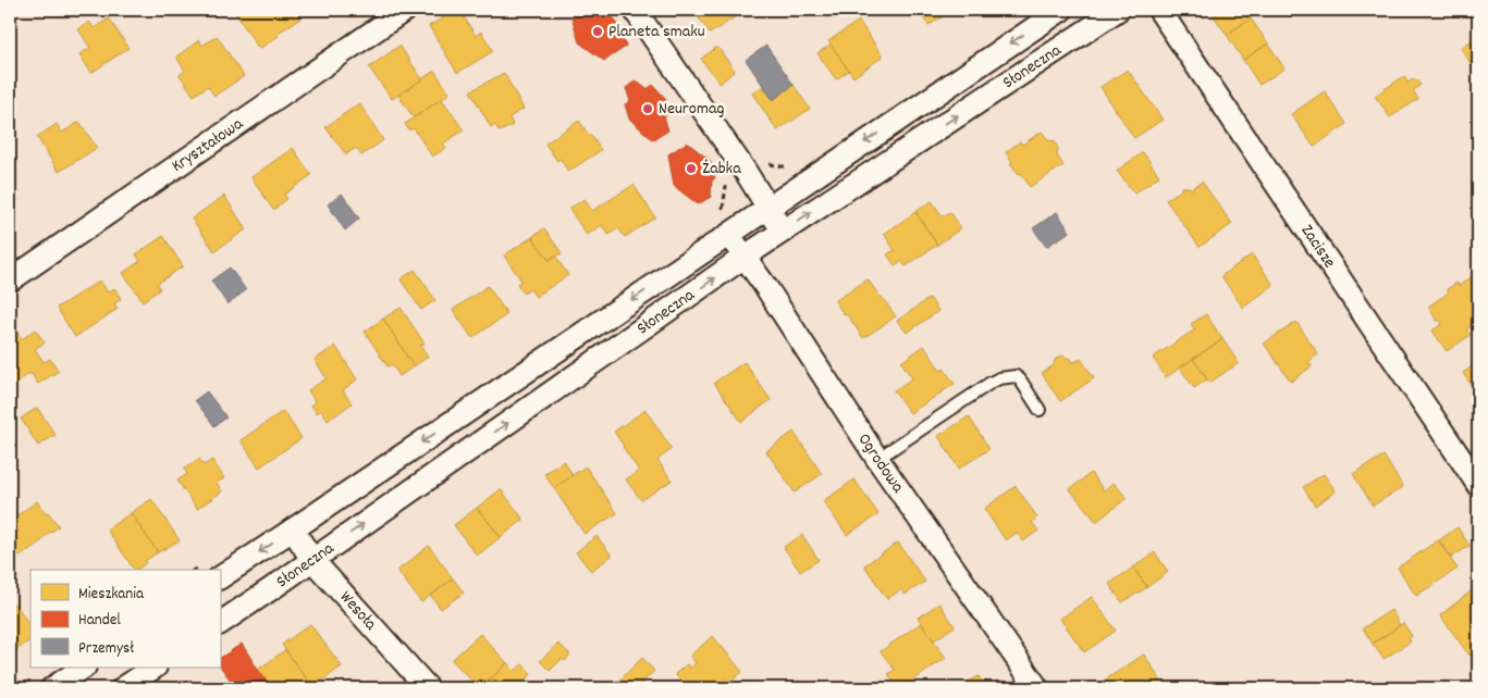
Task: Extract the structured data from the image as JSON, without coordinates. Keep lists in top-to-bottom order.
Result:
{
  "streets": {
    "street": [
      "Słoneczna",
      "Kryształowa",
      "Zacisze",
      "Ogrodowa",
      "Wesoła"
    ]
  },
  "crossings": [
    ["Słoneczna", "Ogrodowa"],
    ["Słoneczna", "Wesoła"]
  ],
  "places": ["Planeta smaku", "Neuromag", "Żabka"],
  "legend": ["Mieszkania", "Handel", "Przemysł"]
}
